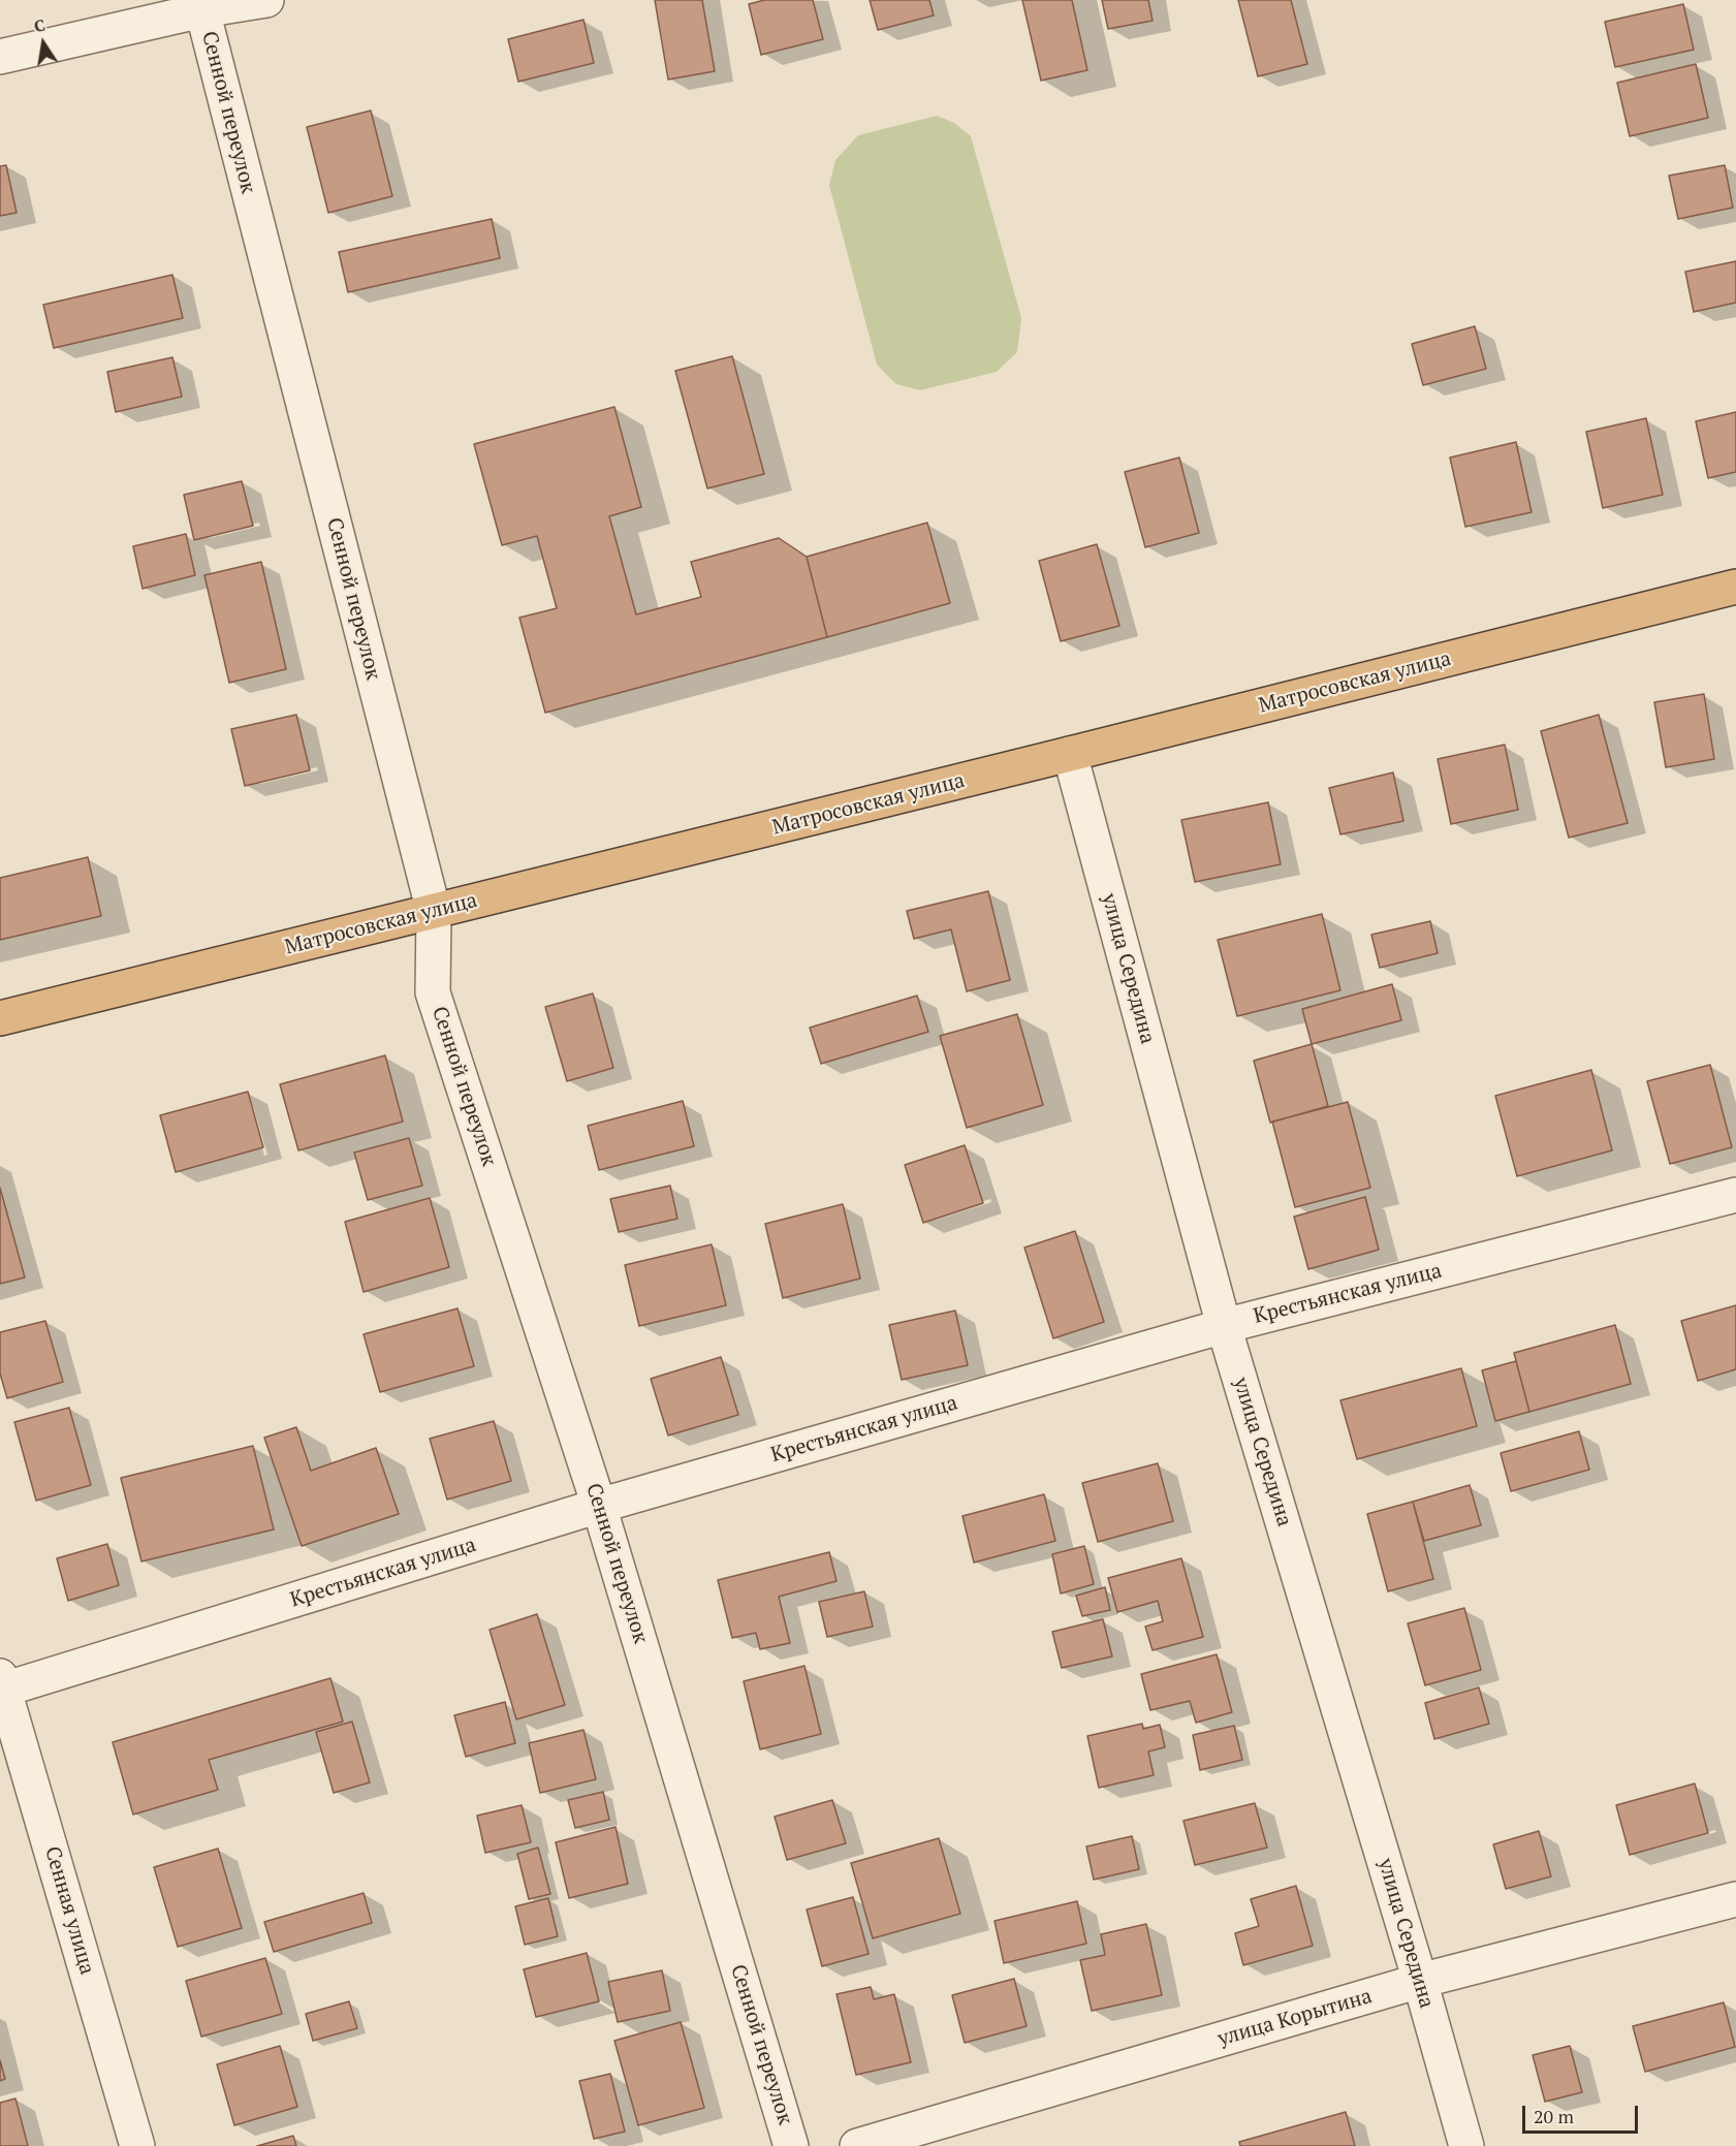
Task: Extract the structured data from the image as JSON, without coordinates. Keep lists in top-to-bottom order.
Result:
{
  "streets": {
    "highway": ["Матросовская улица"],
    "street": [
      "Сенной переулок",
      "улица Середина",
      "Крестьянская улица",
      "Сенная улица",
      "улица Корытина"
    ]
  },
  "crossings": [
    ["Сенной переулок", "Матросовская улица"],
    ["Сенной переулок", "Крестьянская улица"],
    ["Матросовская улица", "улица Середина"],
    ["улица Середина", "Крестьянская улица"],
    ["улица Середина", "улица Корытина"],
    ["Крестьянская улица", "Сенная улица"]
  ],
  "scale_bar": "20 m",
  "north": "top"
}
